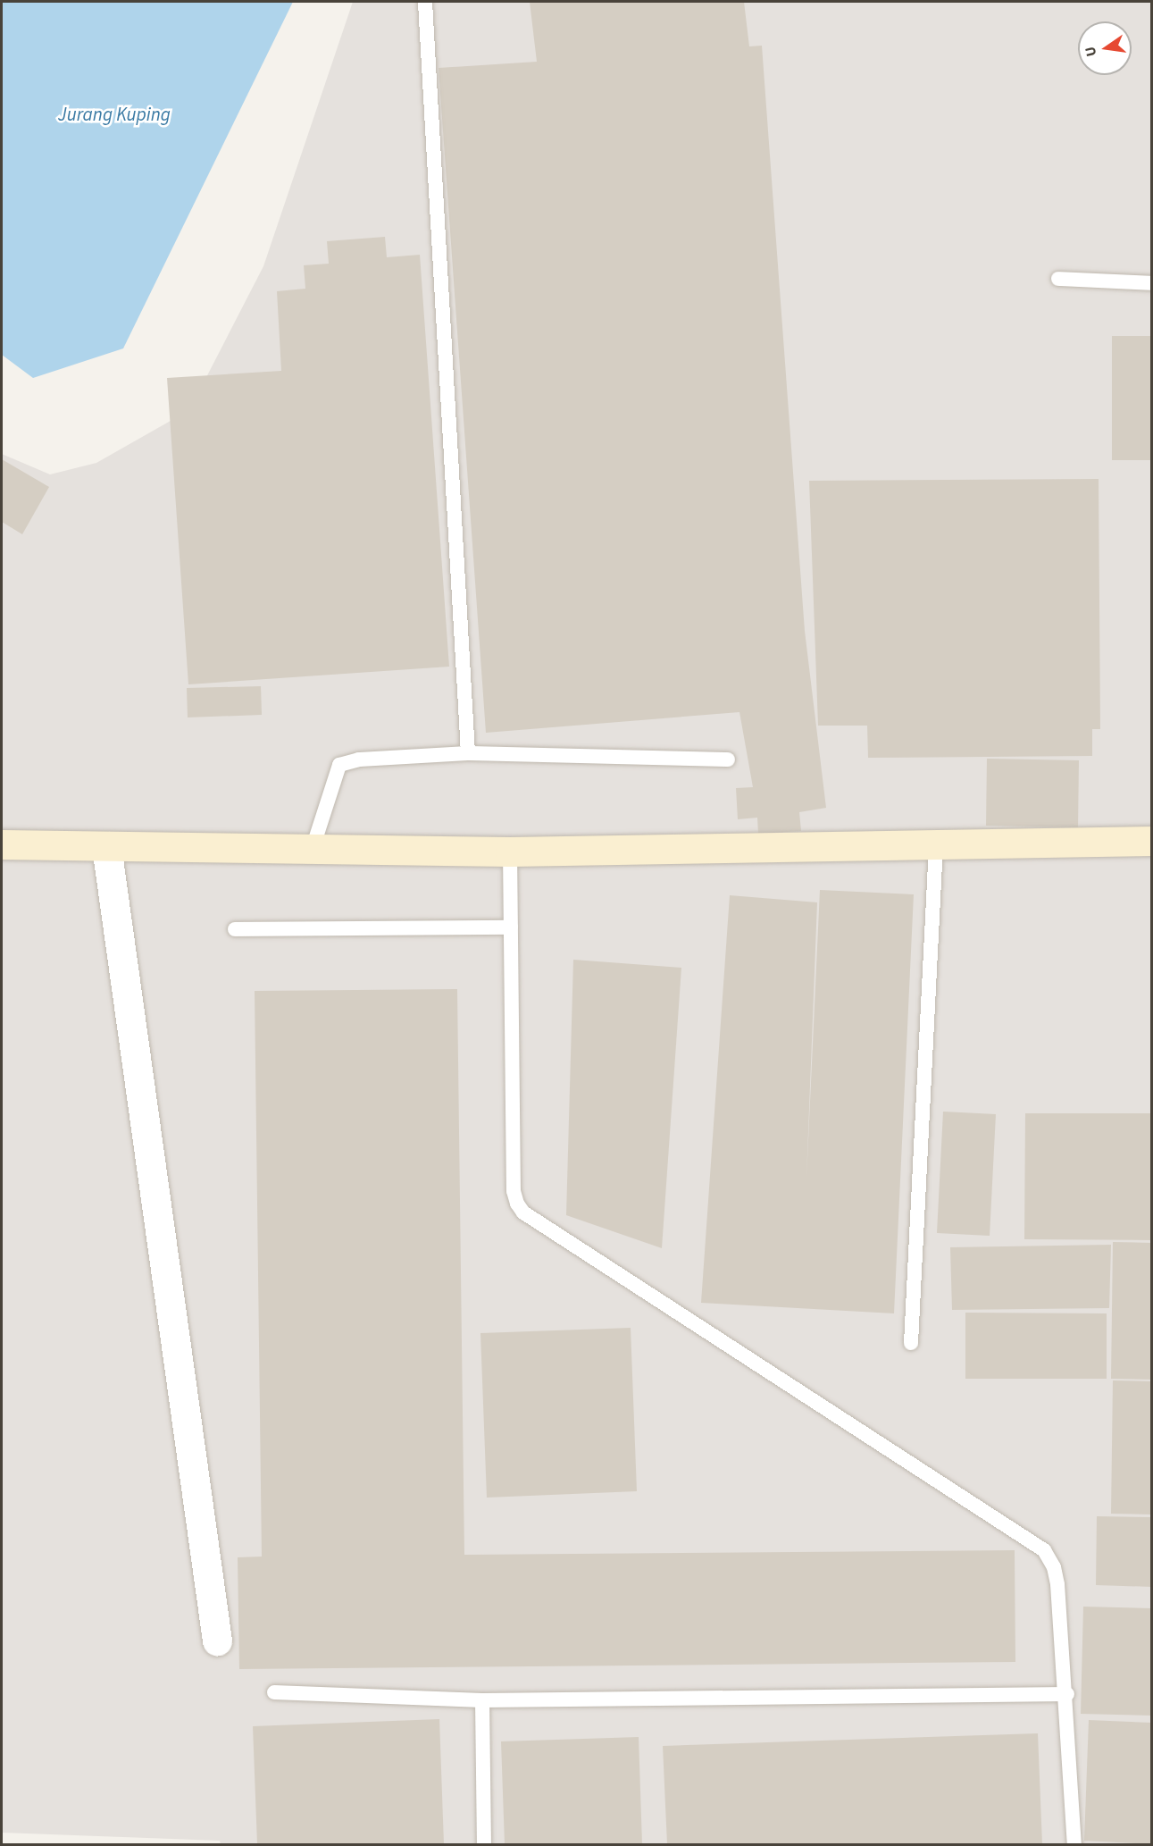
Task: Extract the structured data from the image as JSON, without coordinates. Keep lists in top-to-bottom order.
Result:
{
  "water": ["Jurang Kuping"],
  "north": "left"
}
